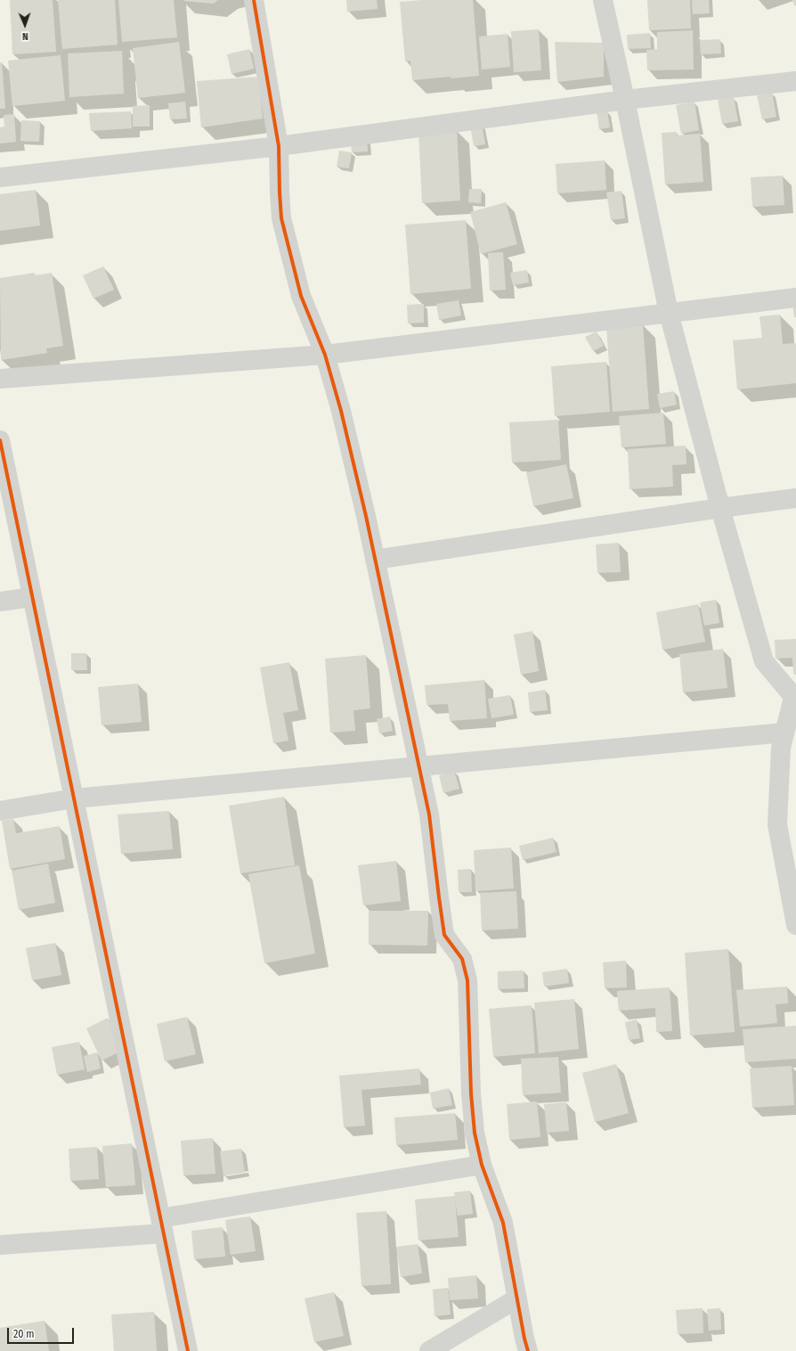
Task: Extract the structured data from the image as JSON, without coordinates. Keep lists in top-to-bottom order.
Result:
{
  "scale_bar": "20 m",
  "north": "bottom"
}
